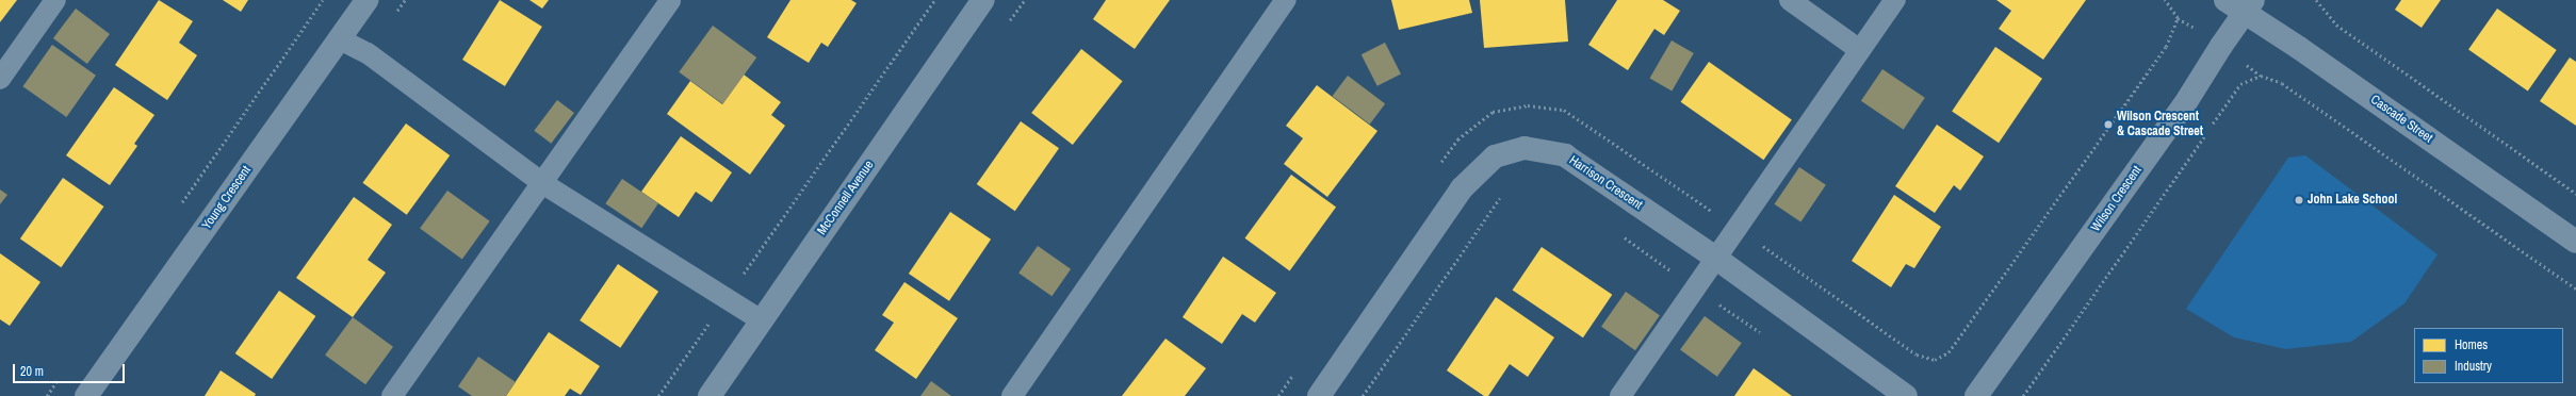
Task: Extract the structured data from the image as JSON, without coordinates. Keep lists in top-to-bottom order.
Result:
{
  "streets": {
    "street": [
      "Cascade Street",
      "Harrison Crescent",
      "Young Crescent",
      "McConnell Avenue",
      "Wilson Crescent"
    ]
  },
  "crossings": [
    ["Cascade Street", "Wilson Crescent"]
  ],
  "places": ["Wilson Crescent & Cascade Street", "John Lake School"],
  "legend": ["Homes", "Industry"],
  "scale_bar": "20 m"
}
